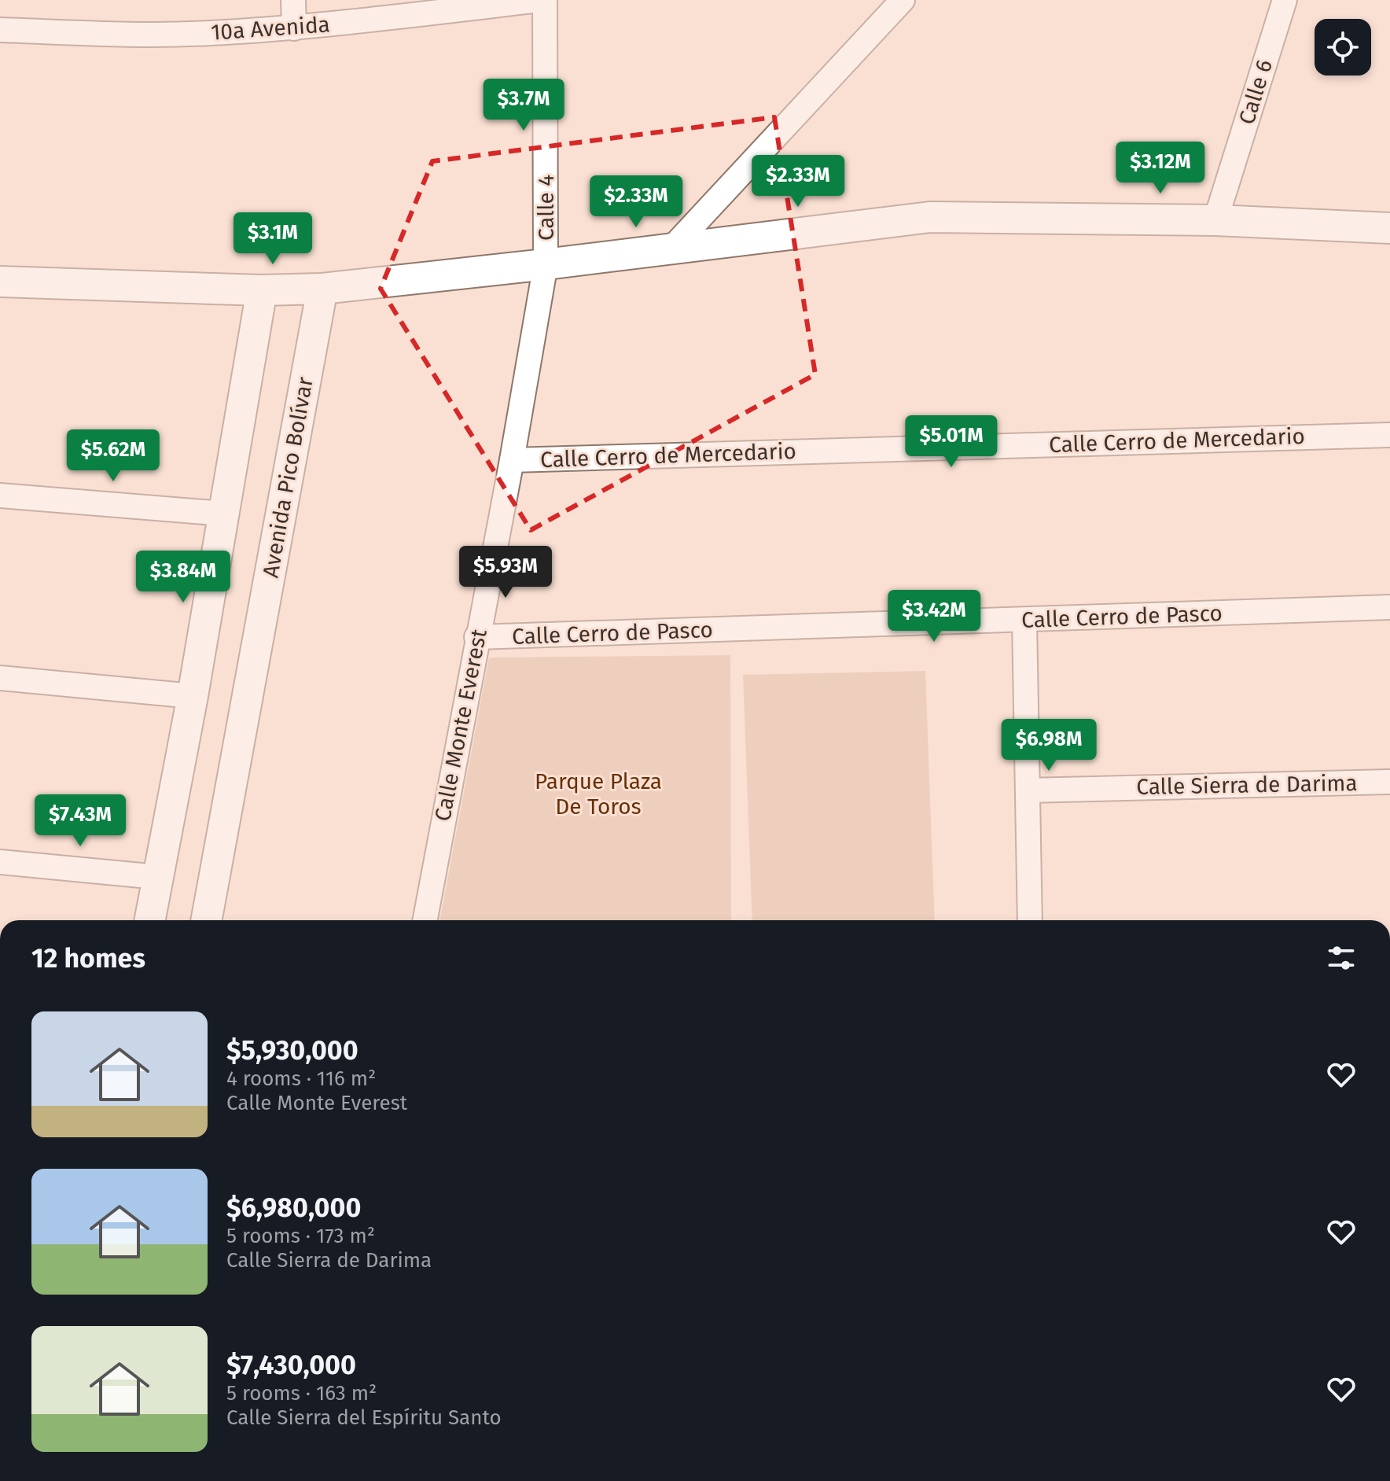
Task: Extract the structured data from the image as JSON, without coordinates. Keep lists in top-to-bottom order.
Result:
{
  "streets": {
    "street": [
      "10a Avenida",
      "Calle 6",
      "Calle 4",
      "Calle Cerro de Mercedario",
      "Avenida Pico Bolívar",
      "Calle Cerro de Pasco",
      "Calle Monte Everest",
      "Calle Sierra de Darima"
    ]
  },
  "crossings": [
    ["Calle 4", "Calle Monte Everest"],
    ["Calle Cerro de Mercedario", "Calle Monte Everest"],
    ["Calle Cerro de Pasco", "Calle Monte Everest"]
  ],
  "parks": ["Parque Plaza De Toros"],
  "page": {
    "price": [
      "$3.7M",
      "$3.12M",
      "$2.33M",
      "$2.33M",
      "$3.1M",
      "$5.01M",
      "$5.62M",
      "$5.93M",
      "$3.84M",
      "$3.42M",
      "$6.98M",
      "$7.43M"
    ],
    "heading": "12 homes",
    "list": [
      {
        "name": "$5,930,000",
        "note": "4 rooms · 116 m² · Calle Monte Everest"
      },
      {
        "name": "$6,980,000",
        "note": "5 rooms · 173 m² · Calle Sierra de Darima"
      },
      {
        "name": "$7,430,000",
        "note": "5 rooms · 163 m² · Calle Sierra del Espíritu Santo"
      }
    ]
  }
}
